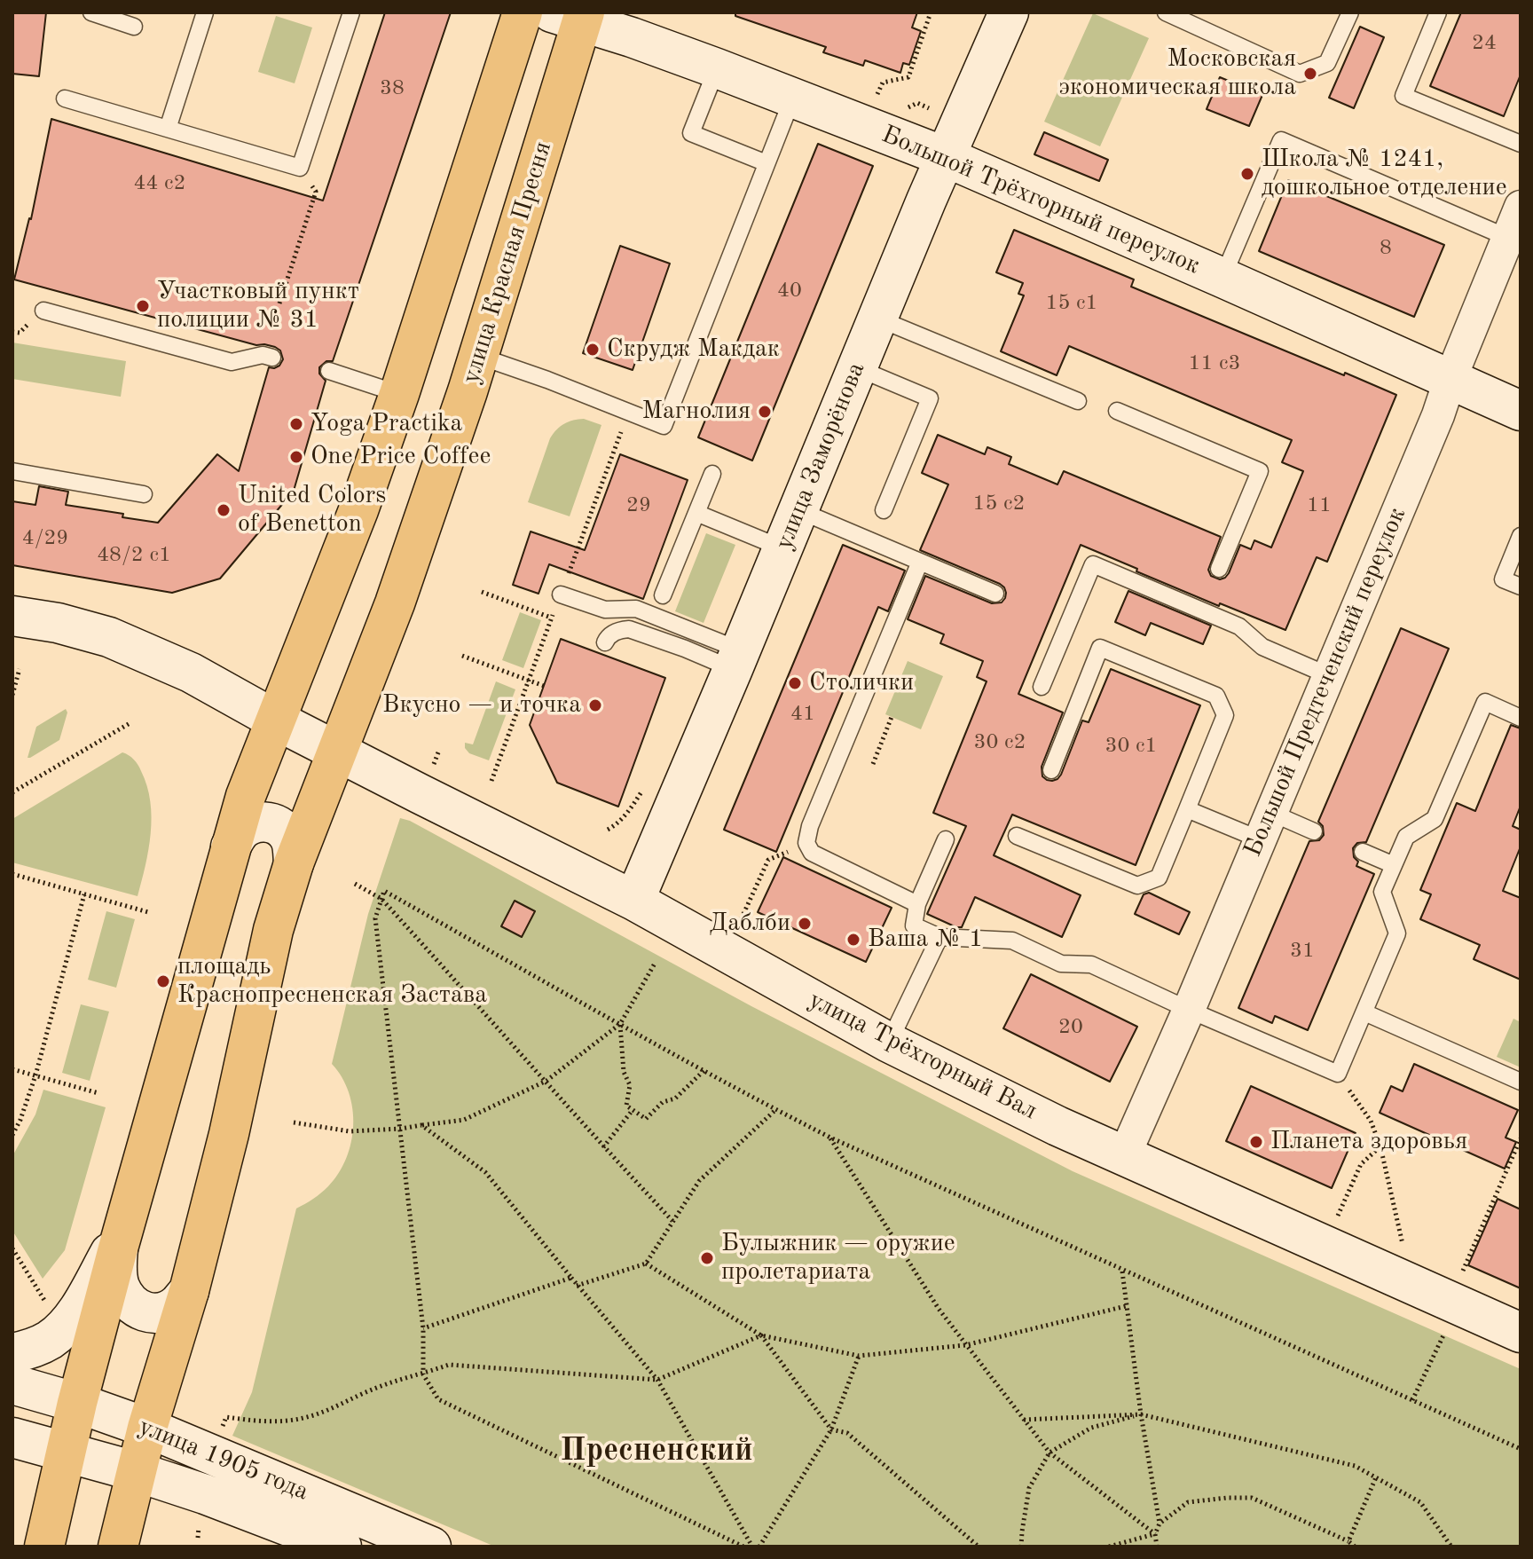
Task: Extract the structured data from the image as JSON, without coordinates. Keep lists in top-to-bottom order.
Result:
{
  "streets": {
    "main road": [
      "Большой Трёхгорный переулок",
      "улица Красная Пресня",
      "улица Заморёнова",
      "улица Трёхгорный Вал",
      "улица 1905 года"
    ],
    "street": ["Большой Предтеченский переулок"]
  },
  "crossings": [
    ["Большой Трёхгорный переулок", "улица Красная Пресня"],
    ["Большой Трёхгорный переулок", "улица Заморёнова"],
    ["Большой Трёхгорный переулок", "Большой Предтеченский переулок"],
    ["улица Красная Пресня", "улица Трёхгорный Вал"],
    ["улица Заморёнова", "улица Трёхгорный Вал"],
    ["Большой Предтеченский переулок", "улица Трёхгорный Вал"]
  ],
  "districts": ["Пресненский"],
  "places": [
    "Московская экономическая школа",
    "Школа № 1241, дошкольное отделение",
    "Участковый пункт полиции № 31",
    "Скрудж Макдак",
    "Магнолия",
    "Yoga Practika",
    "One Price Coffee",
    "United Colors of Benetton",
    "Столички",
    "Вкусно — и точка",
    "Даблби",
    "Ваша № 1",
    "площадь Краснопресненская Застава",
    "Планета здоровья",
    "Булыжник — оружие пролетариата"
  ],
  "house_numbers": [
    "24",
    "38",
    "44 с2",
    "8",
    "40",
    "15 с1",
    "11 с3",
    "15 с2",
    "29",
    "11",
    "4/29",
    "48/2 с1",
    "41",
    "30 с2",
    "30 с1",
    "31",
    "20"
  ]
}
